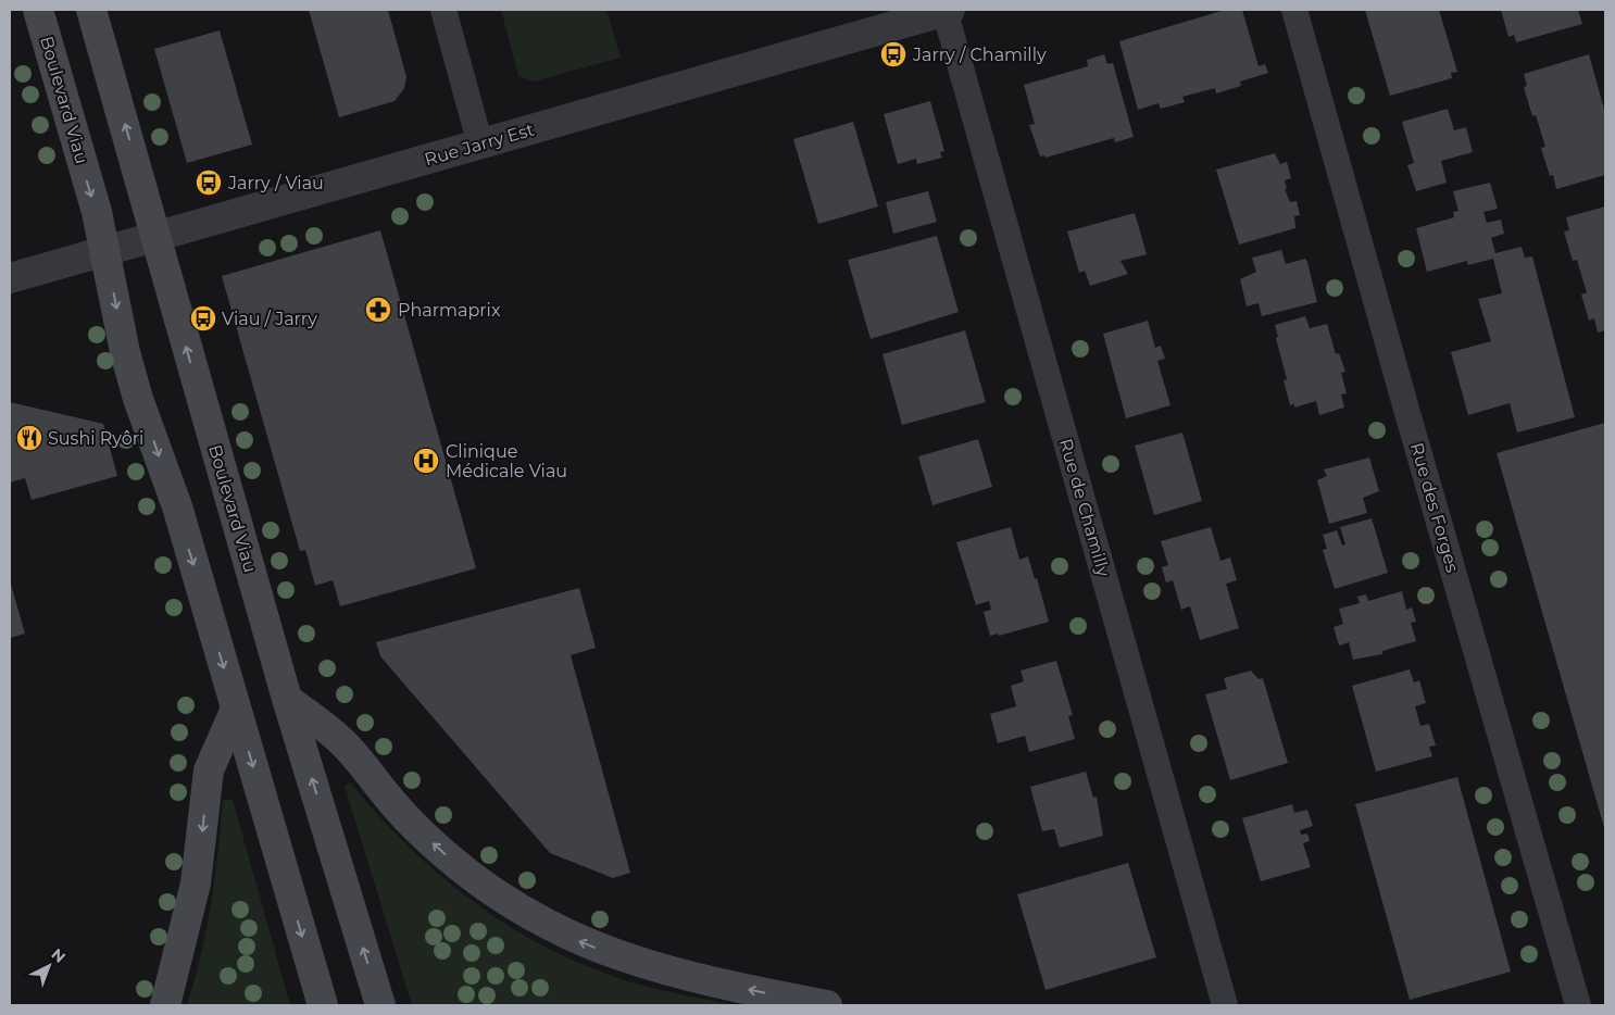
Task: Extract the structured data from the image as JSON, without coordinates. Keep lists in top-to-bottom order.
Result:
{
  "streets": {
    "main road": ["Boulevard Viau"],
    "street": ["Rue Jarry Est", "Rue de Chamilly", "Rue des Forges"]
  },
  "crossings": [
    ["Boulevard Viau", "Rue Jarry Est"],
    ["Rue Jarry Est", "Rue de Chamilly"]
  ],
  "places": {
    "bus stop": ["Jarry / Chamilly", "Jarry / Viau", "Viau / Jarry"],
    "pharmacy": ["Pharmaprix"],
    "restaurant": ["Sushi Ryôri"],
    "hospital": ["Clinique Médicale Viau"]
  },
  "north": "top right"
}
